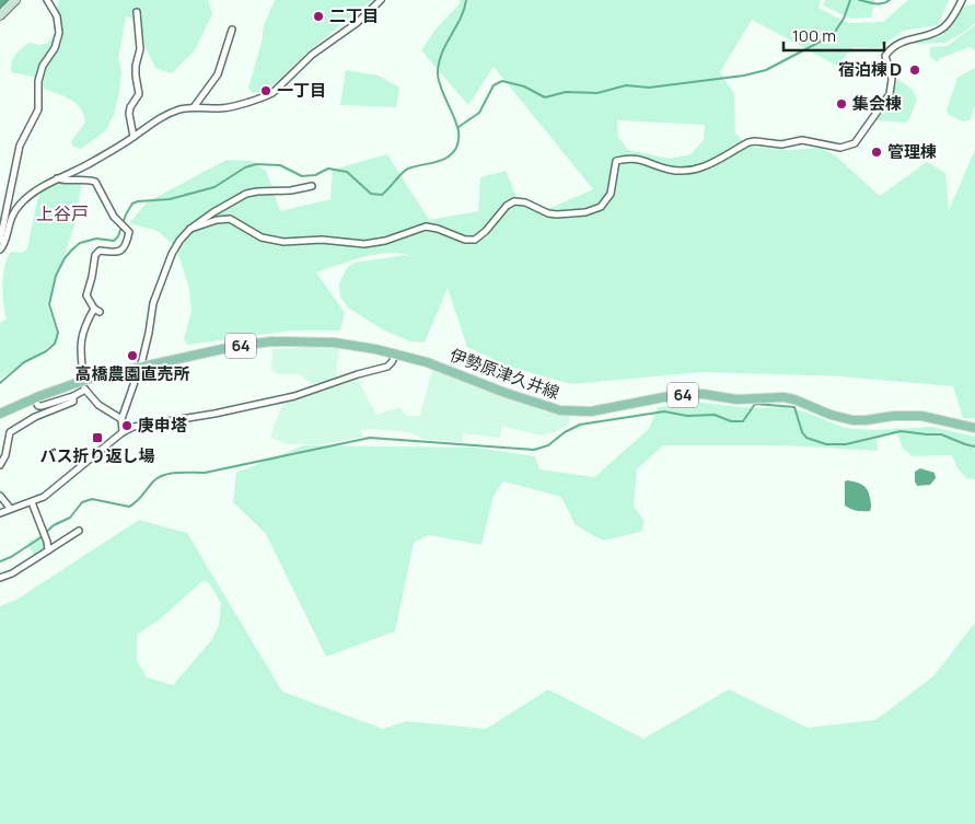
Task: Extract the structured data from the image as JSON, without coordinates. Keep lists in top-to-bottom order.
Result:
{
  "streets": {
    "main road": ["64", "伊勢原津久井線"]
  },
  "crossings": [
    ["64", "伊勢原津久井線"]
  ],
  "districts": ["上谷戸"],
  "places": {
    "other": [
      "二丁目",
      "宿泊棟Ｄ",
      "一丁目",
      "集会棟",
      "管理棟",
      "高橋農園直売所",
      "庚申塔"
    ],
    "transit": ["バス折り返し場"]
  },
  "scale_bar": "100 m"
}
